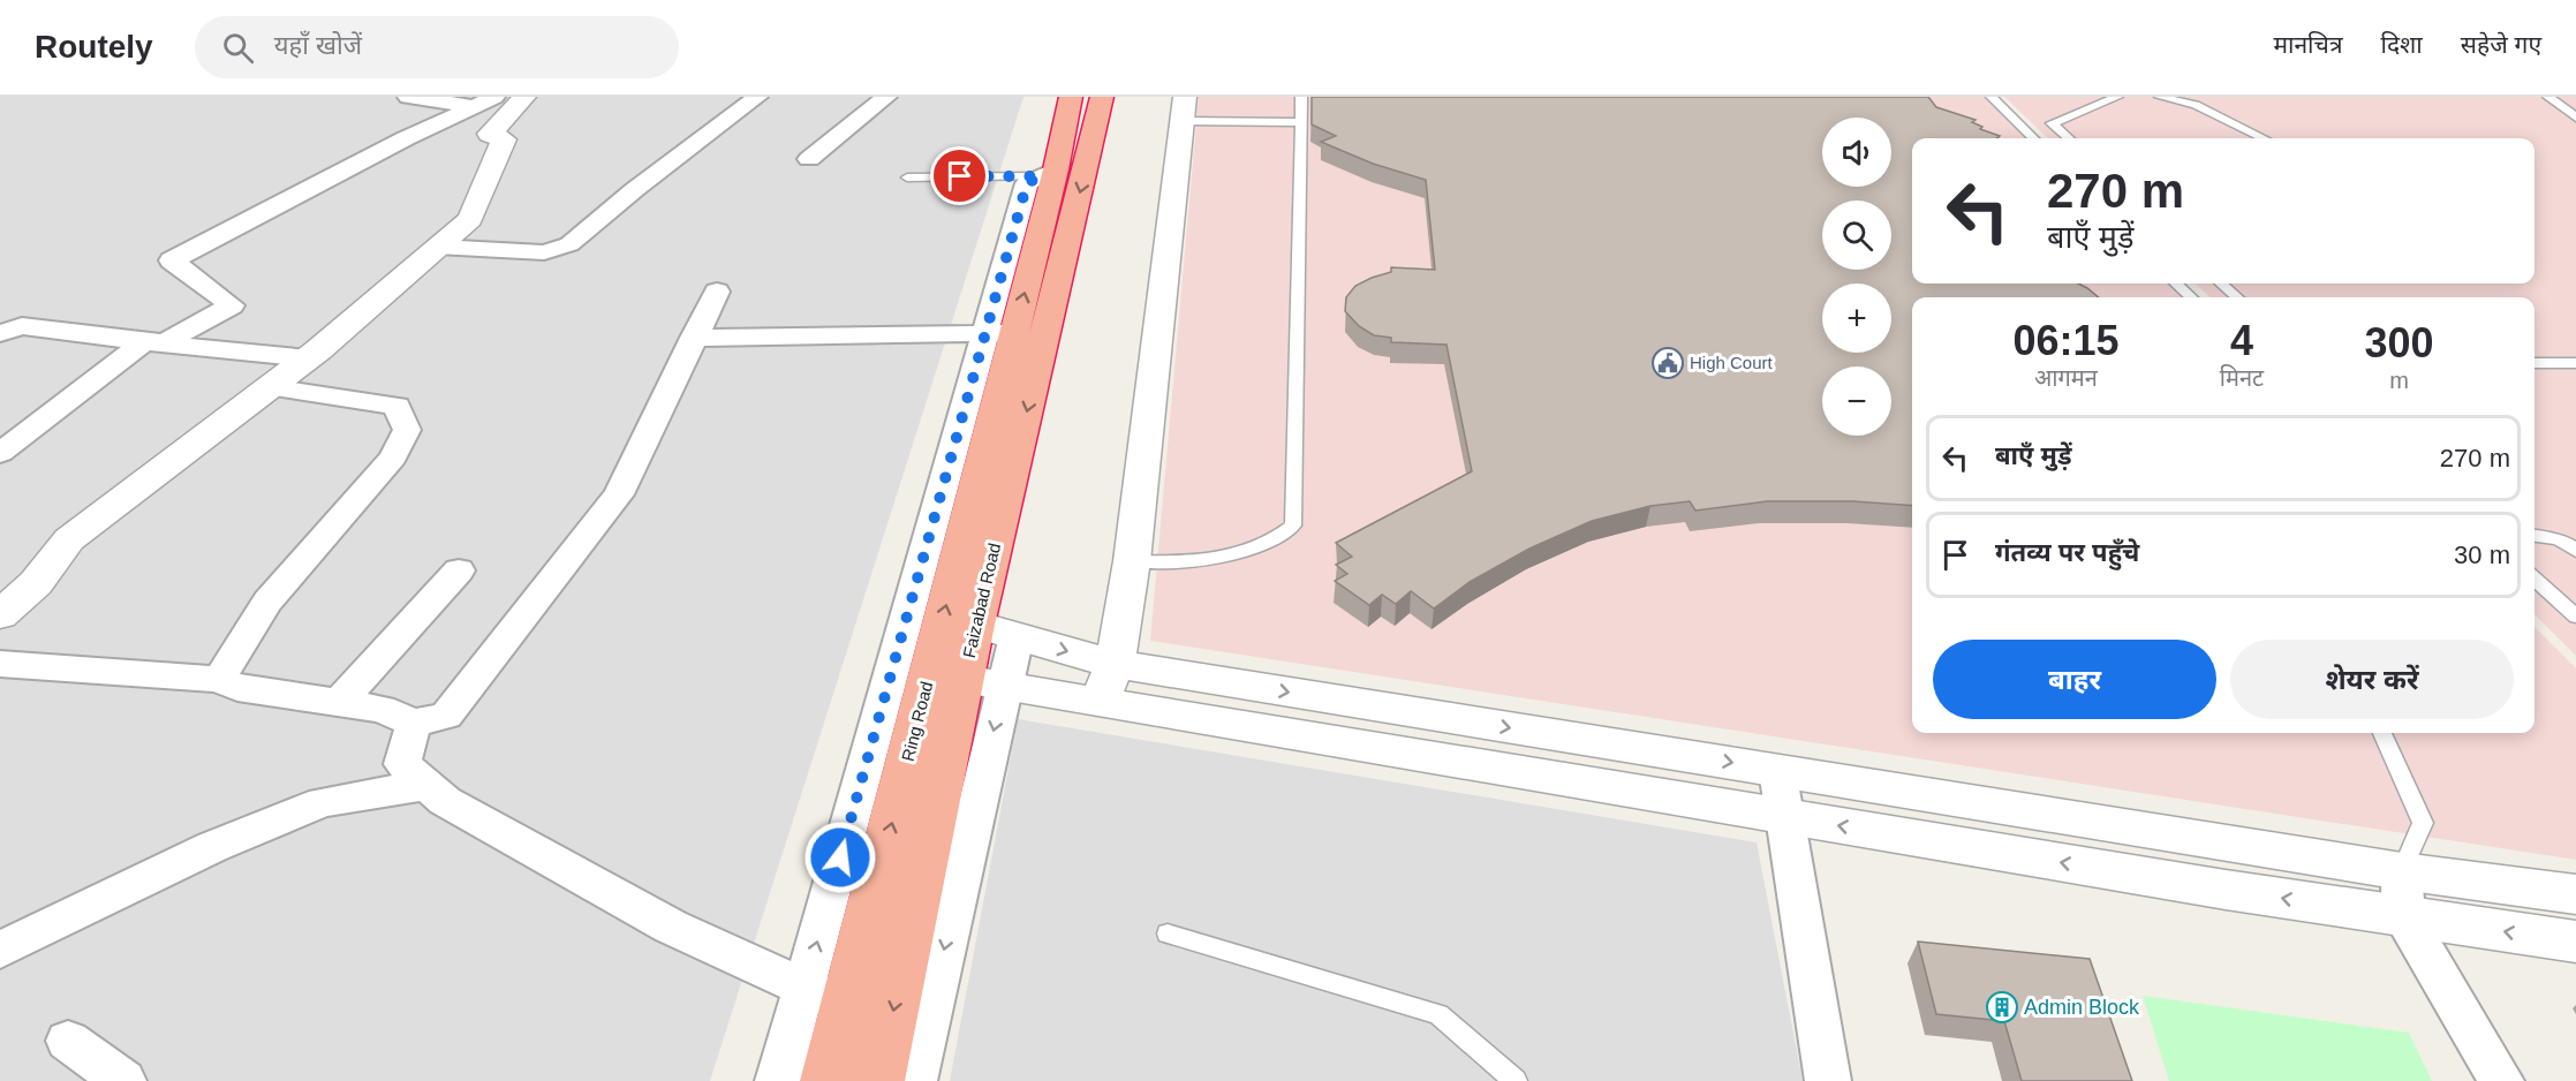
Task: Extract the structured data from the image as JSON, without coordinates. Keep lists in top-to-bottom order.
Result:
{
  "streets": {
    "highway": ["Faizabad Road", "Ring Road"]
  },
  "one_way": ["Faizabad Road", "Ring Road"],
  "places": {
    "public building": ["High Court"],
    "building": ["Admin Block"]
  },
  "page": {
    "header": "Routely",
    "search": "यहाँ खोजें",
    "nav": ["मानचित्र", "दिशा", "सहेजे गए"],
    "map_buttons": ["+", "−"],
    "turn": ["270 m", "बाएँ मुड़ें"],
    "eta": [
      "06:15",
      "आगमन",
      "4",
      "मिनट",
      "300",
      "m"
    ],
    "list": [
      {
        "name": "बाएँ मुड़ें",
        "value": "270 m"
      },
      {
        "name": "गंतव्य पर पहुँचे",
        "value": "30 m"
      }
    ],
    "buttons": ["बाहर", "शेयर करें"]
  }
}
